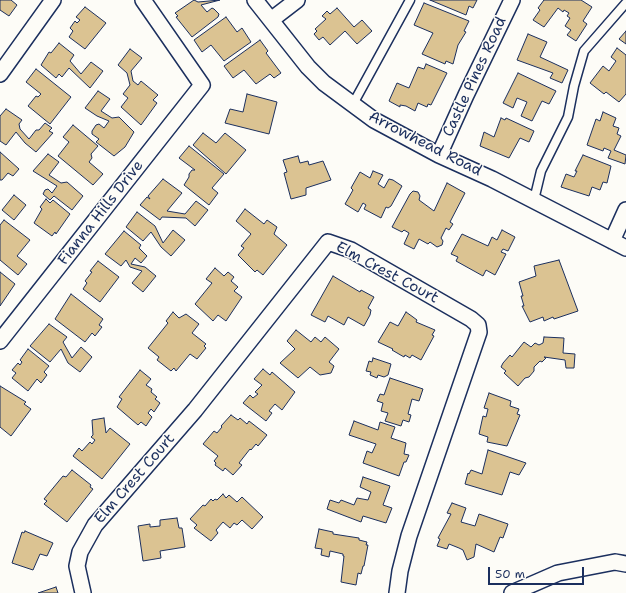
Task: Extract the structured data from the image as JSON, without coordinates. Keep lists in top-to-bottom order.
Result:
{
  "streets": {
    "street": [
      "Castle Pines Road",
      "Arrowhead Road",
      "Fianna Hills Drive",
      "Elm Crest Court"
    ]
  },
  "crossings": [
    ["Castle Pines Road", "Arrowhead Road"]
  ],
  "scale_bar": "50 m"
}
